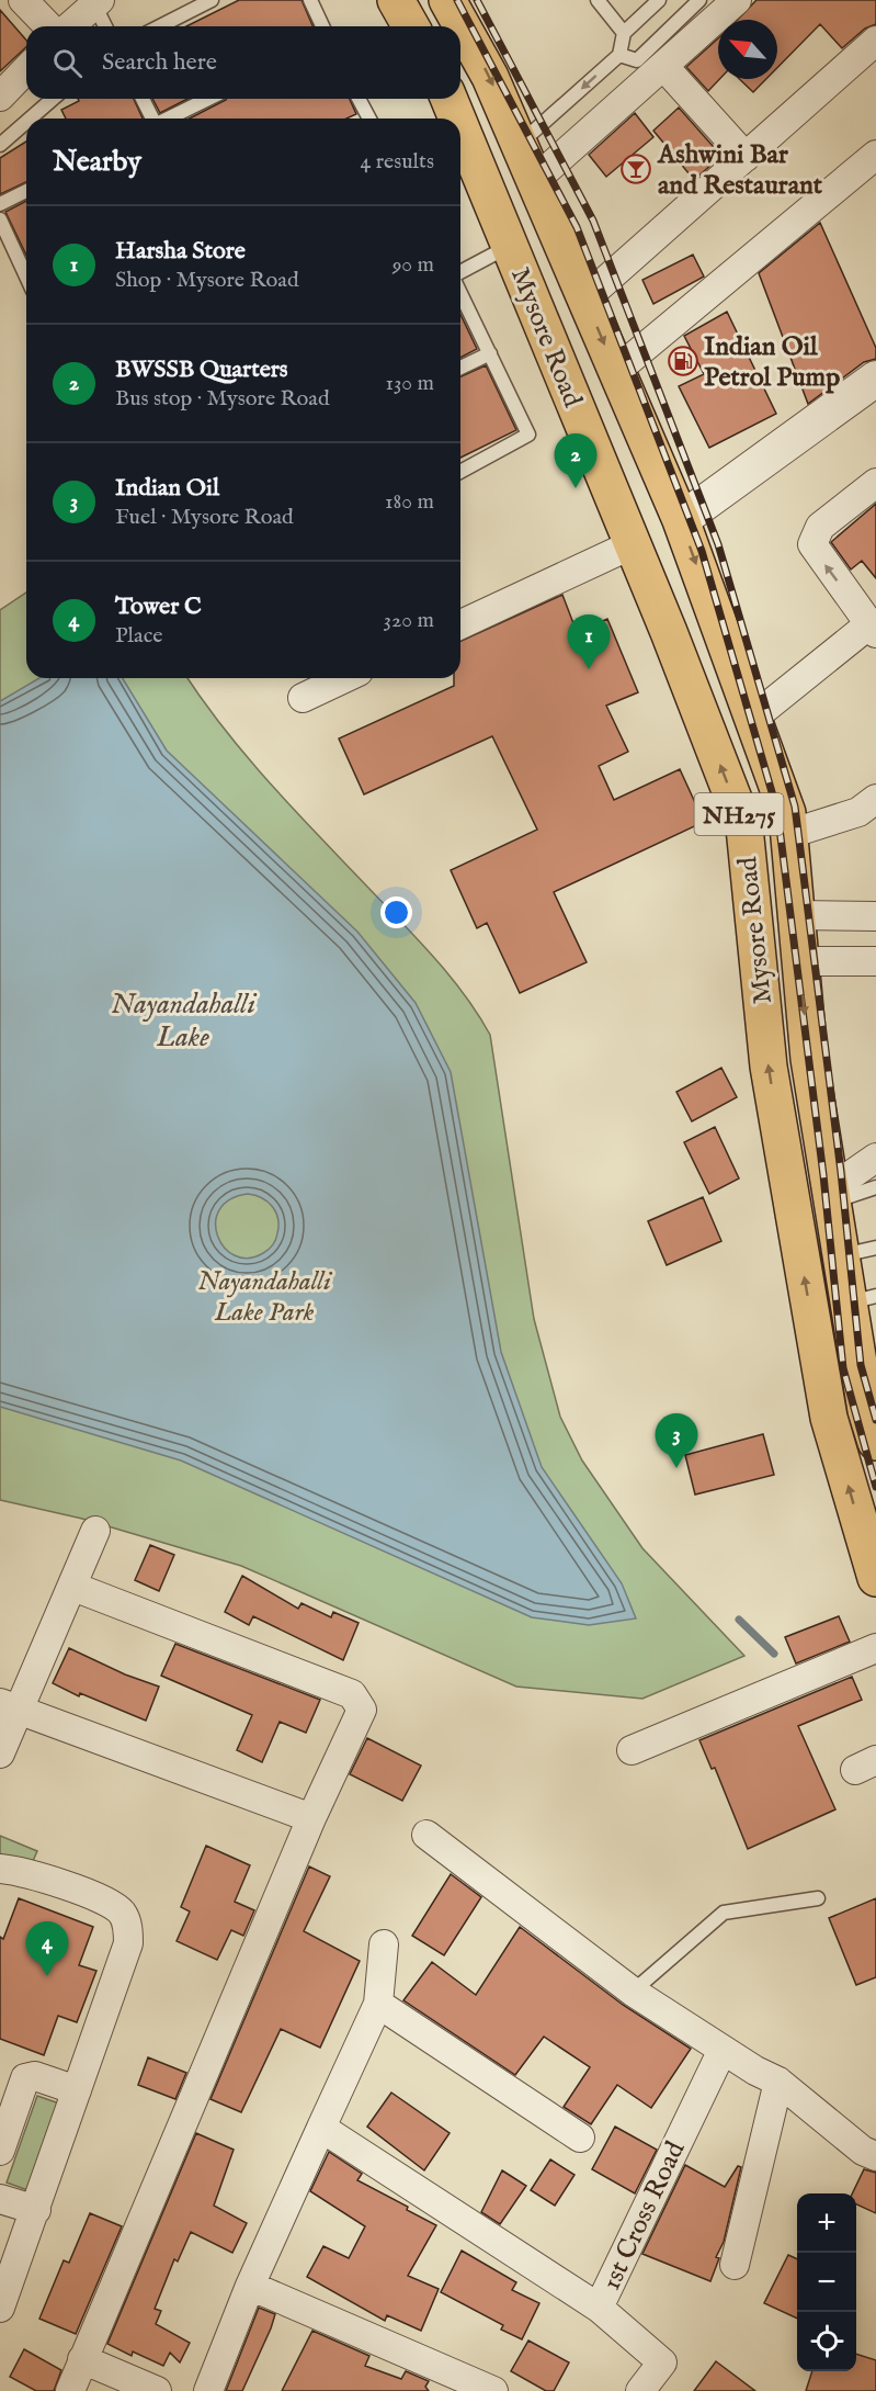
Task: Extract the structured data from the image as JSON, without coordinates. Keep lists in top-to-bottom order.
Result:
{
  "streets": {
    "highway": ["Mysore Road", "NH275"],
    "street": ["1st Cross Road"]
  },
  "water": ["Nayandahalli Lake"],
  "parks": ["Nayandahalli Lake Park"],
  "places": {
    "bar": ["Ashwini Bar and Restaurant"],
    "fuel station": ["Indian Oil Petrol Pump"]
  },
  "north": "top left",
  "page": {
    "search": "Search here",
    "heading": ["Nearby", "4 results"],
    "list": [
      {
        "mark": "1",
        "name": "Harsha Store",
        "note": "Shop · Mysore Road",
        "value": "90 m"
      },
      {
        "mark": "2",
        "name": "BWSSB Quarters",
        "note": "Bus stop · Mysore Road",
        "value": "130 m"
      },
      {
        "mark": "3",
        "name": "Indian Oil",
        "note": "Fuel · Mysore Road",
        "value": "180 m"
      },
      {
        "mark": "4",
        "name": "Tower C",
        "note": "Place",
        "value": "320 m"
      }
    ],
    "pins": [
      "2",
      "1",
      "3",
      "4"
    ],
    "map_buttons": ["+", "−"]
  }
}
